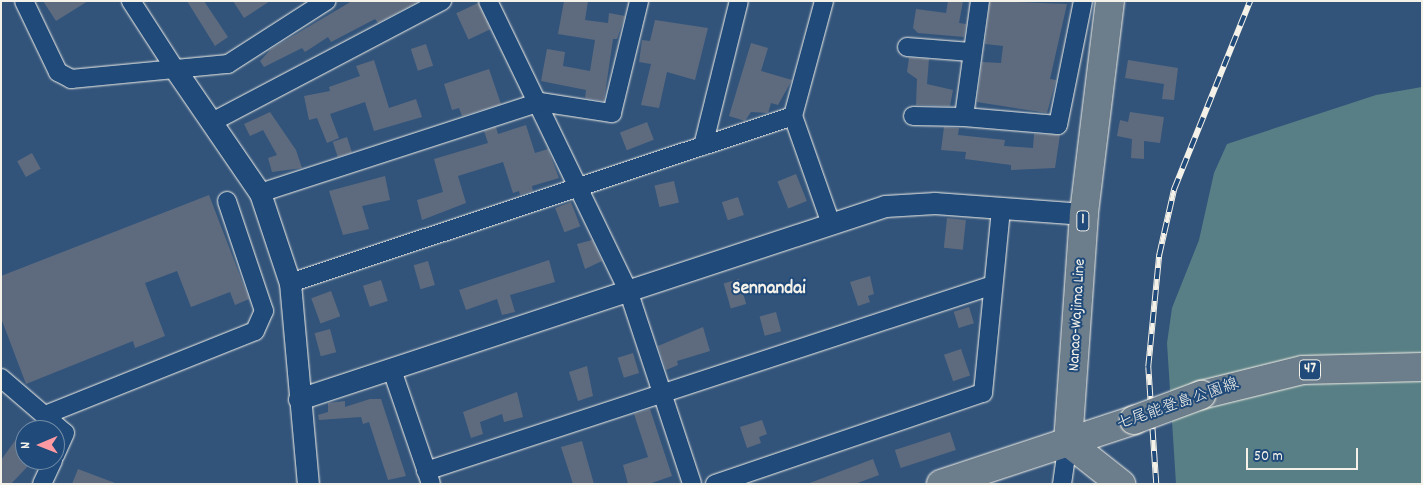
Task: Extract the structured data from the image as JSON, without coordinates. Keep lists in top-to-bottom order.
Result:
{
  "streets": {
    "main road": [
      "1",
      "Nanao-Wajima Line",
      "47",
      "七尾能登島公園線"
    ]
  },
  "crossings": [
    ["Nanao-Wajima Line", "七尾能登島公園線"]
  ],
  "districts": ["Sennandai"],
  "scale_bar": "50 m",
  "north": "left"
}
